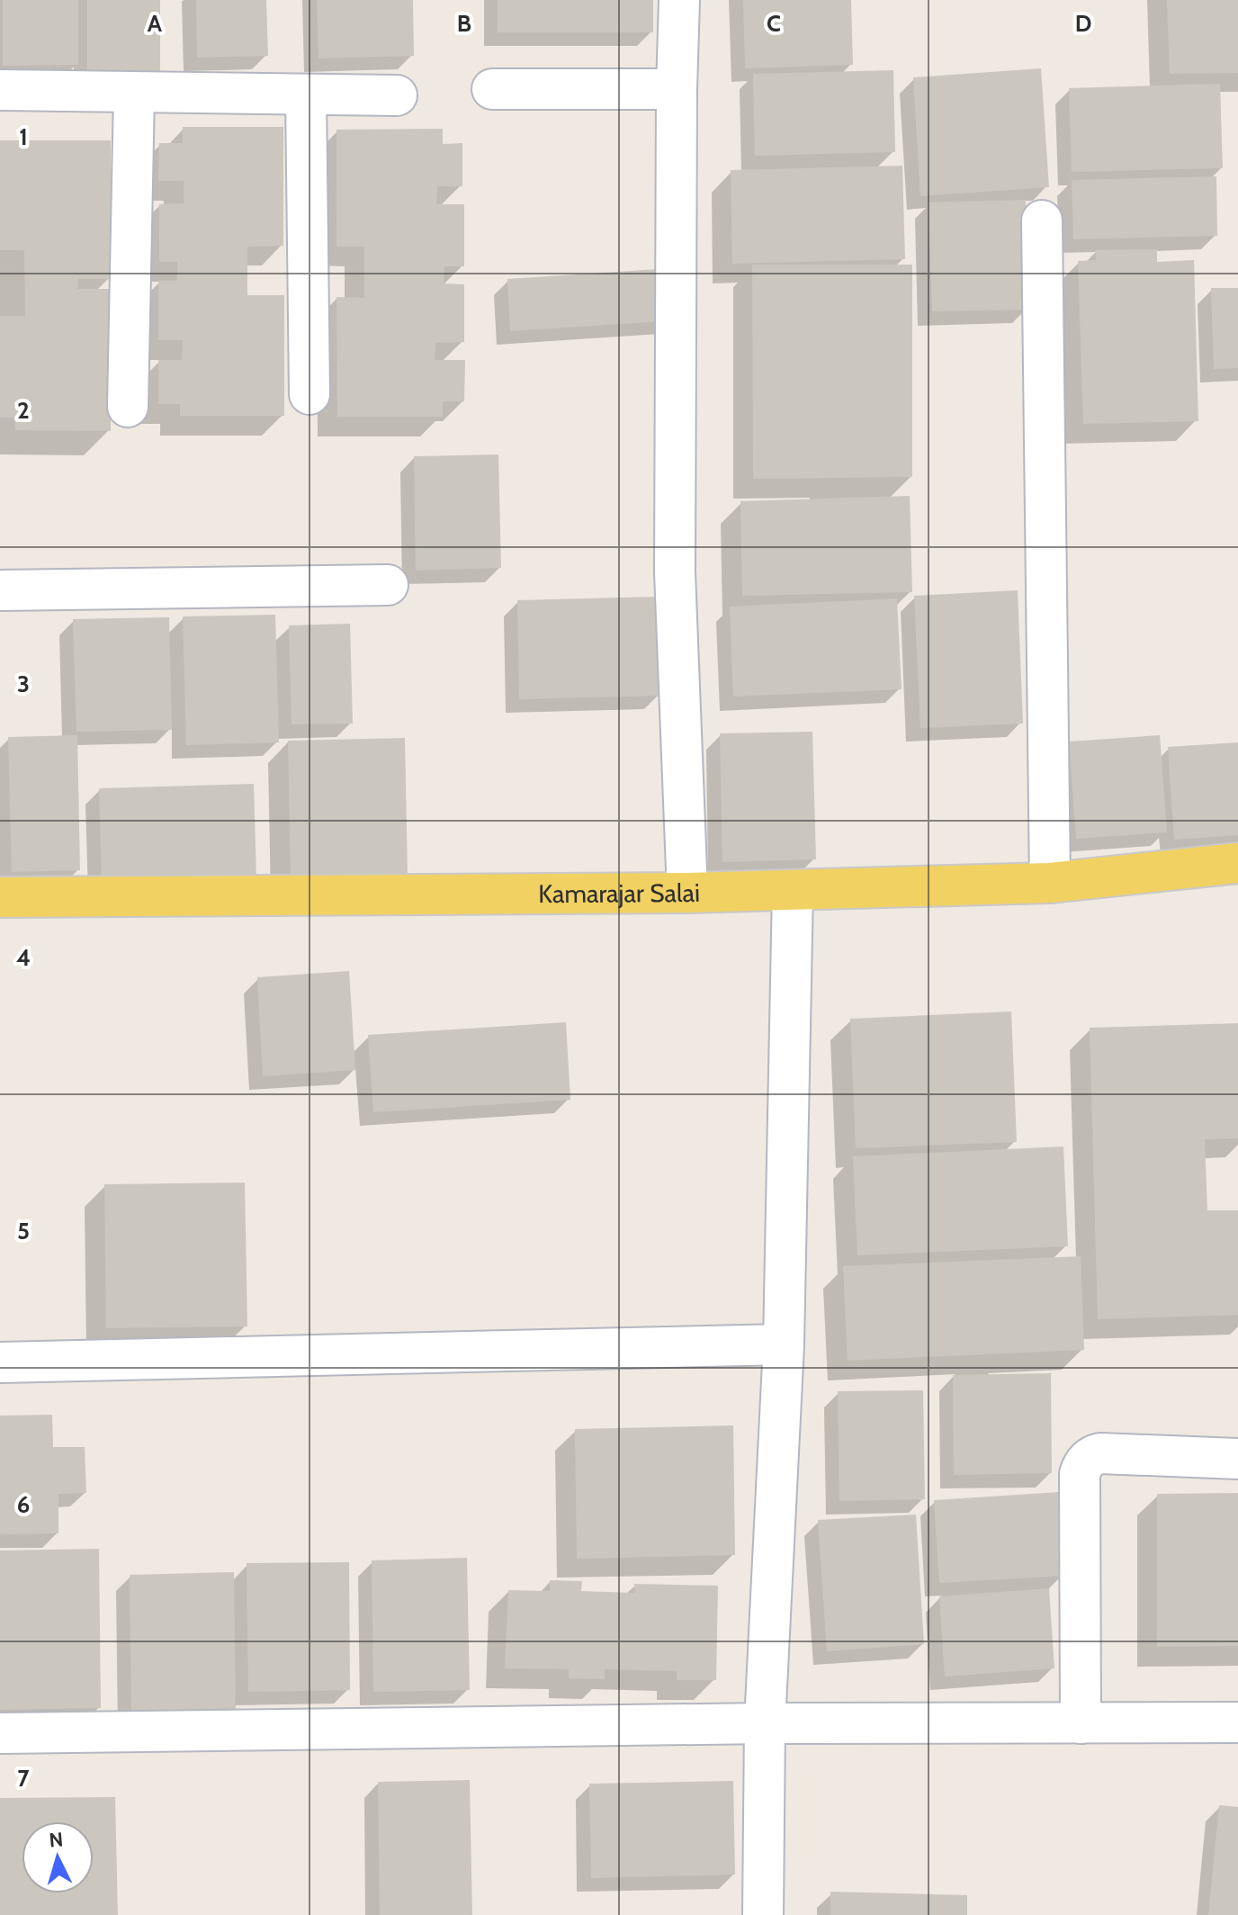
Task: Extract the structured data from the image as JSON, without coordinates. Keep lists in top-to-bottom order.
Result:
{
  "streets": {
    "main road": ["Kamarajar Salai"]
  },
  "north": "top",
  "grid": {
    "columns": [
      "A",
      "B",
      "C",
      "D"
    ],
    "rows": [
      "1",
      "2",
      "3",
      "4",
      "5",
      "6",
      "7"
    ]
  }
}
